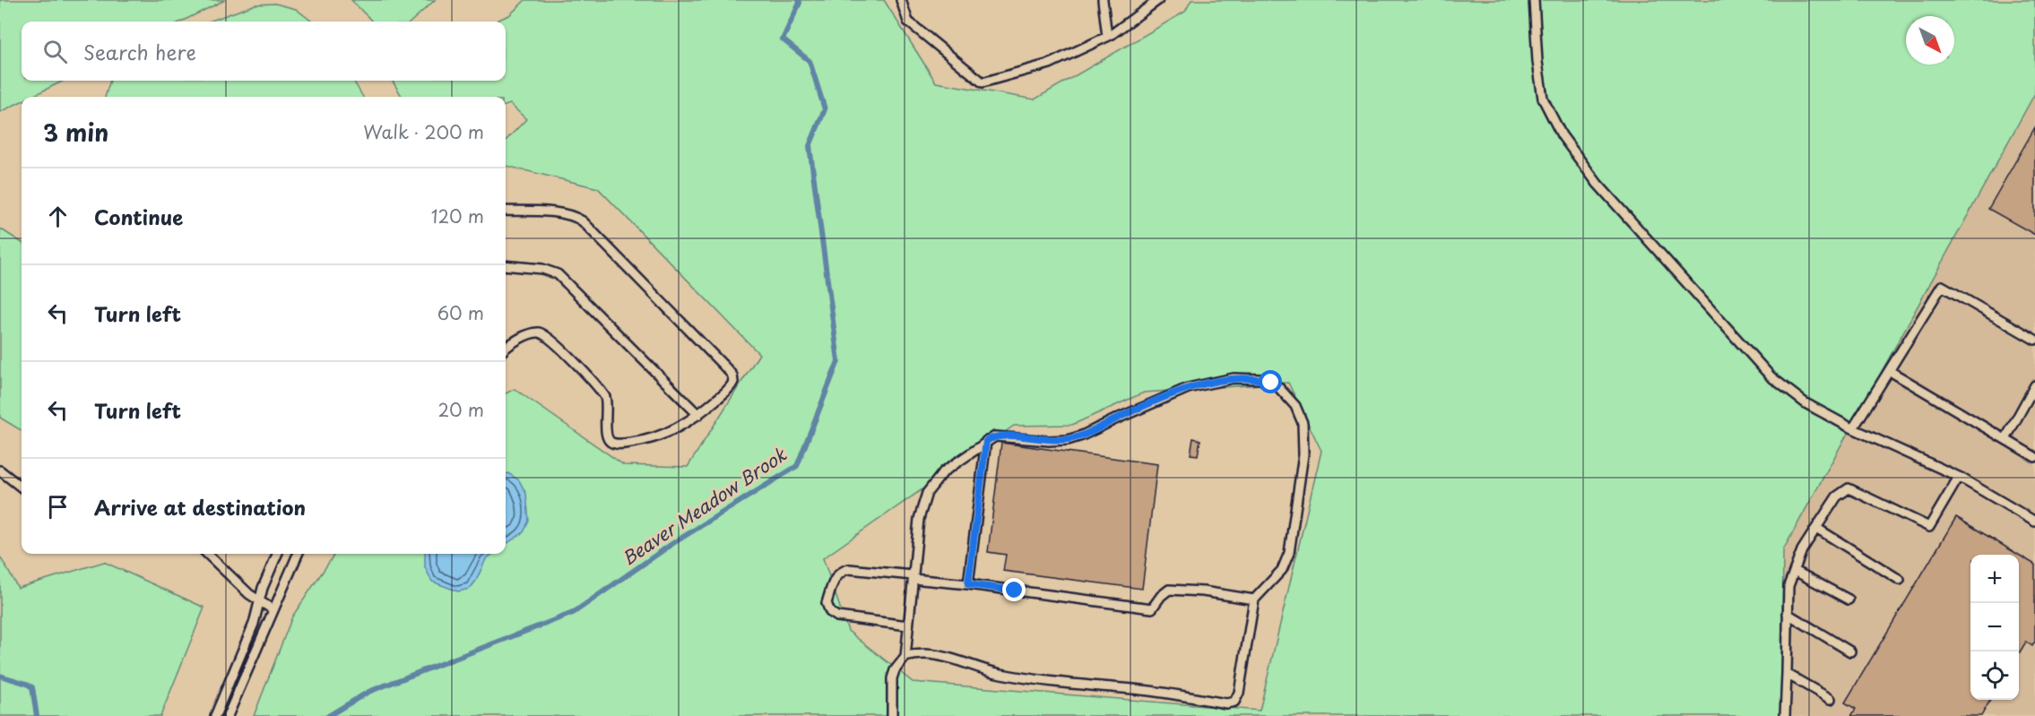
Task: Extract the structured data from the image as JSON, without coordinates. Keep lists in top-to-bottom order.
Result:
{
  "water": ["Beaver Meadow Brook"],
  "north": "bottom right",
  "page": {
    "search": "Search here",
    "heading": ["3 min", "Walk · 200 m"],
    "list": [
      ["Continue", "120 m"],
      ["Turn left", "60 m"],
      ["Turn left", "20 m"],
      "Arrive at destination"
    ],
    "map_buttons": ["+", "−"]
  }
}
